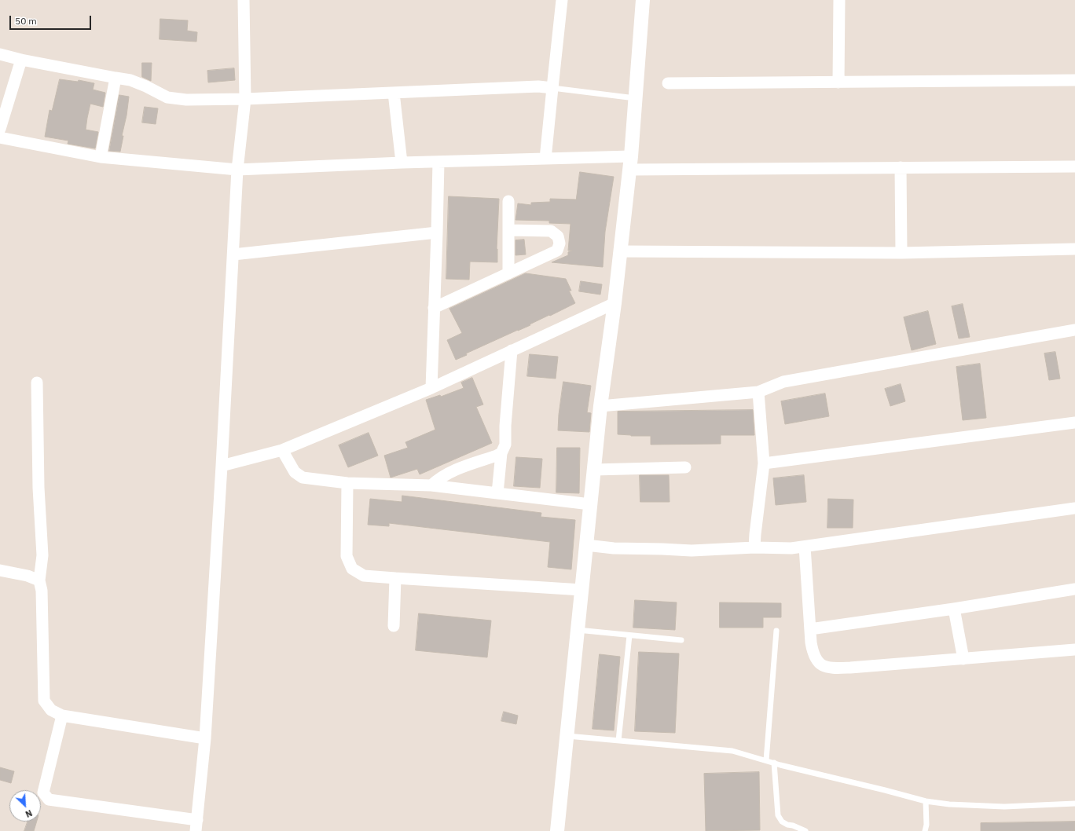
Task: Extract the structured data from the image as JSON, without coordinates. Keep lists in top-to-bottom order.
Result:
{
  "scale_bar": "50 m",
  "north": "bottom right"
}
